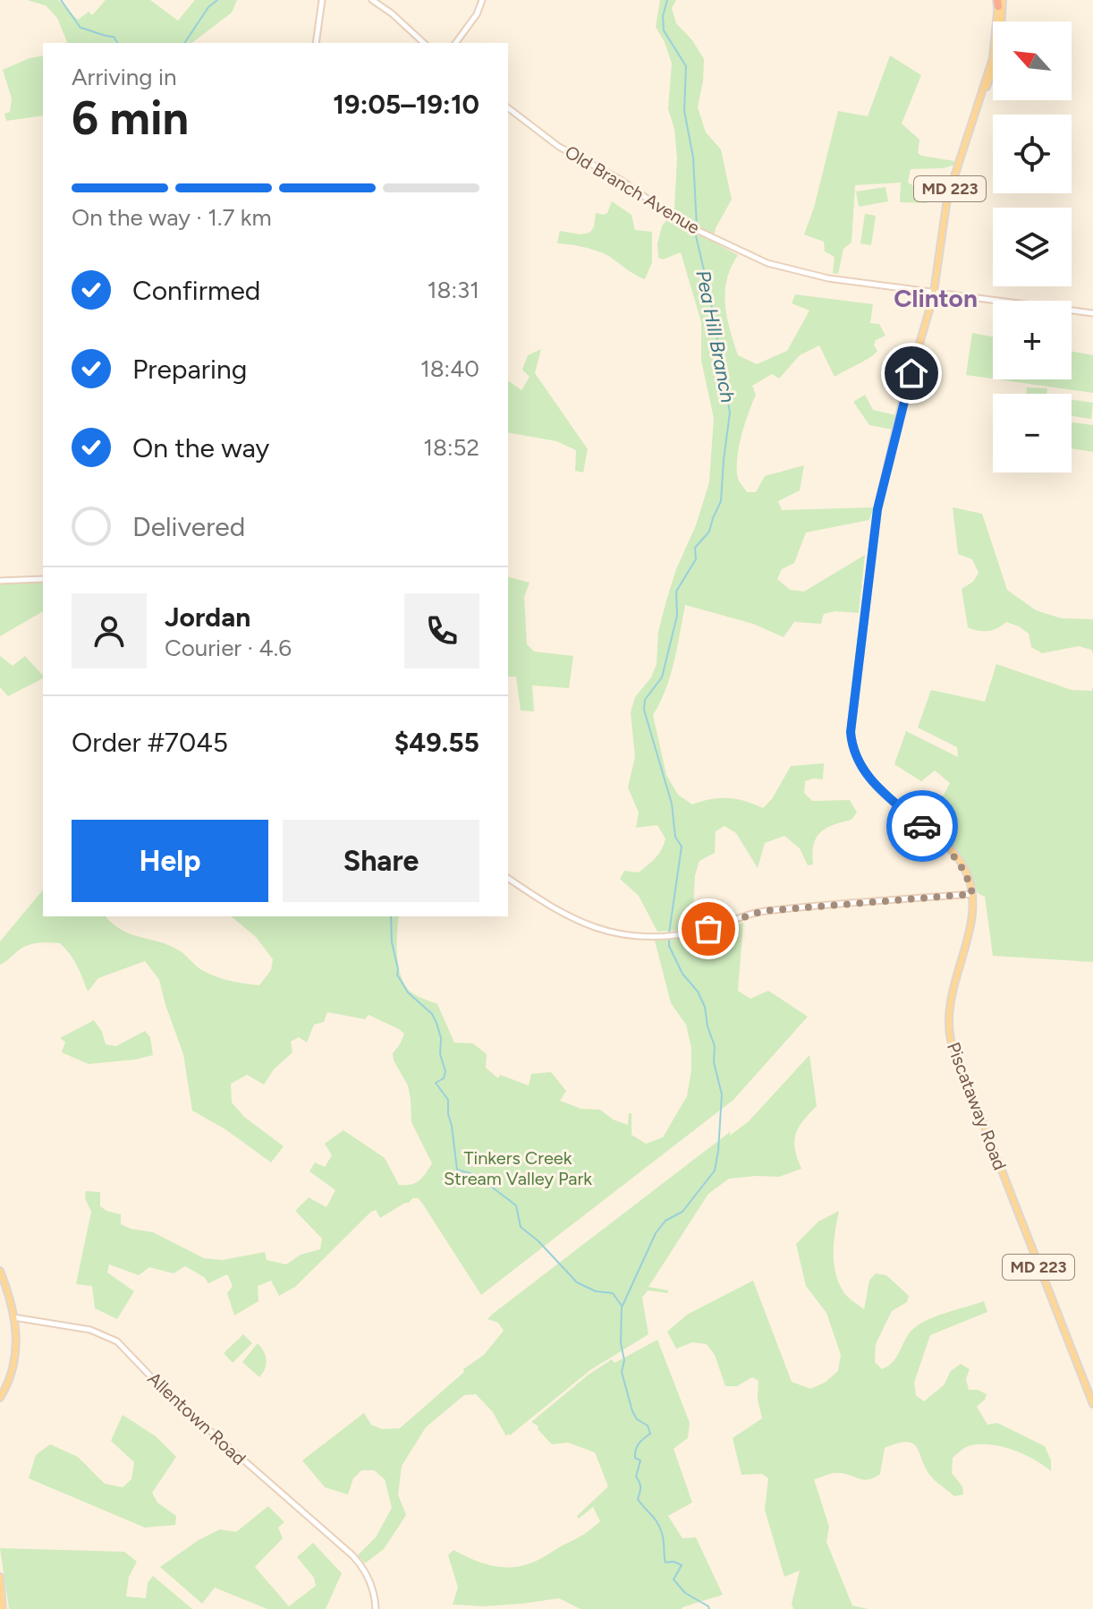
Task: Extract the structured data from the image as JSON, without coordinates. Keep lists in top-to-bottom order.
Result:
{
  "streets": {
    "main road": [
      "MD 223",
      "Old Branch Avenue",
      "Piscataway Road",
      "Allentown Road"
    ]
  },
  "crossings": [
    ["MD 223", "Old Branch Avenue"],
    ["MD 223", "Piscataway Road"],
    ["Old Branch Avenue", "Piscataway Road"]
  ],
  "districts": ["Clinton"],
  "water": ["Pea Hill Branch"],
  "parks": ["Tinkers Creek Stream Valley Park"],
  "north": "top left",
  "page": {
    "map_buttons": ["+", "−"],
    "heading": ["6 min", "Arriving in", "19:05–19:10"],
    "panel": [
      "Jordan",
      "Courier · 4.6",
      "Order #7045",
      "$49.55"
    ],
    "bar": "On the way · 1.7 km",
    "list": [
      ["Confirmed", "18:31"],
      ["Preparing", "18:40"],
      ["On the way", "18:52"],
      "Delivered"
    ],
    "buttons": ["Help", "Share"]
  }
}
